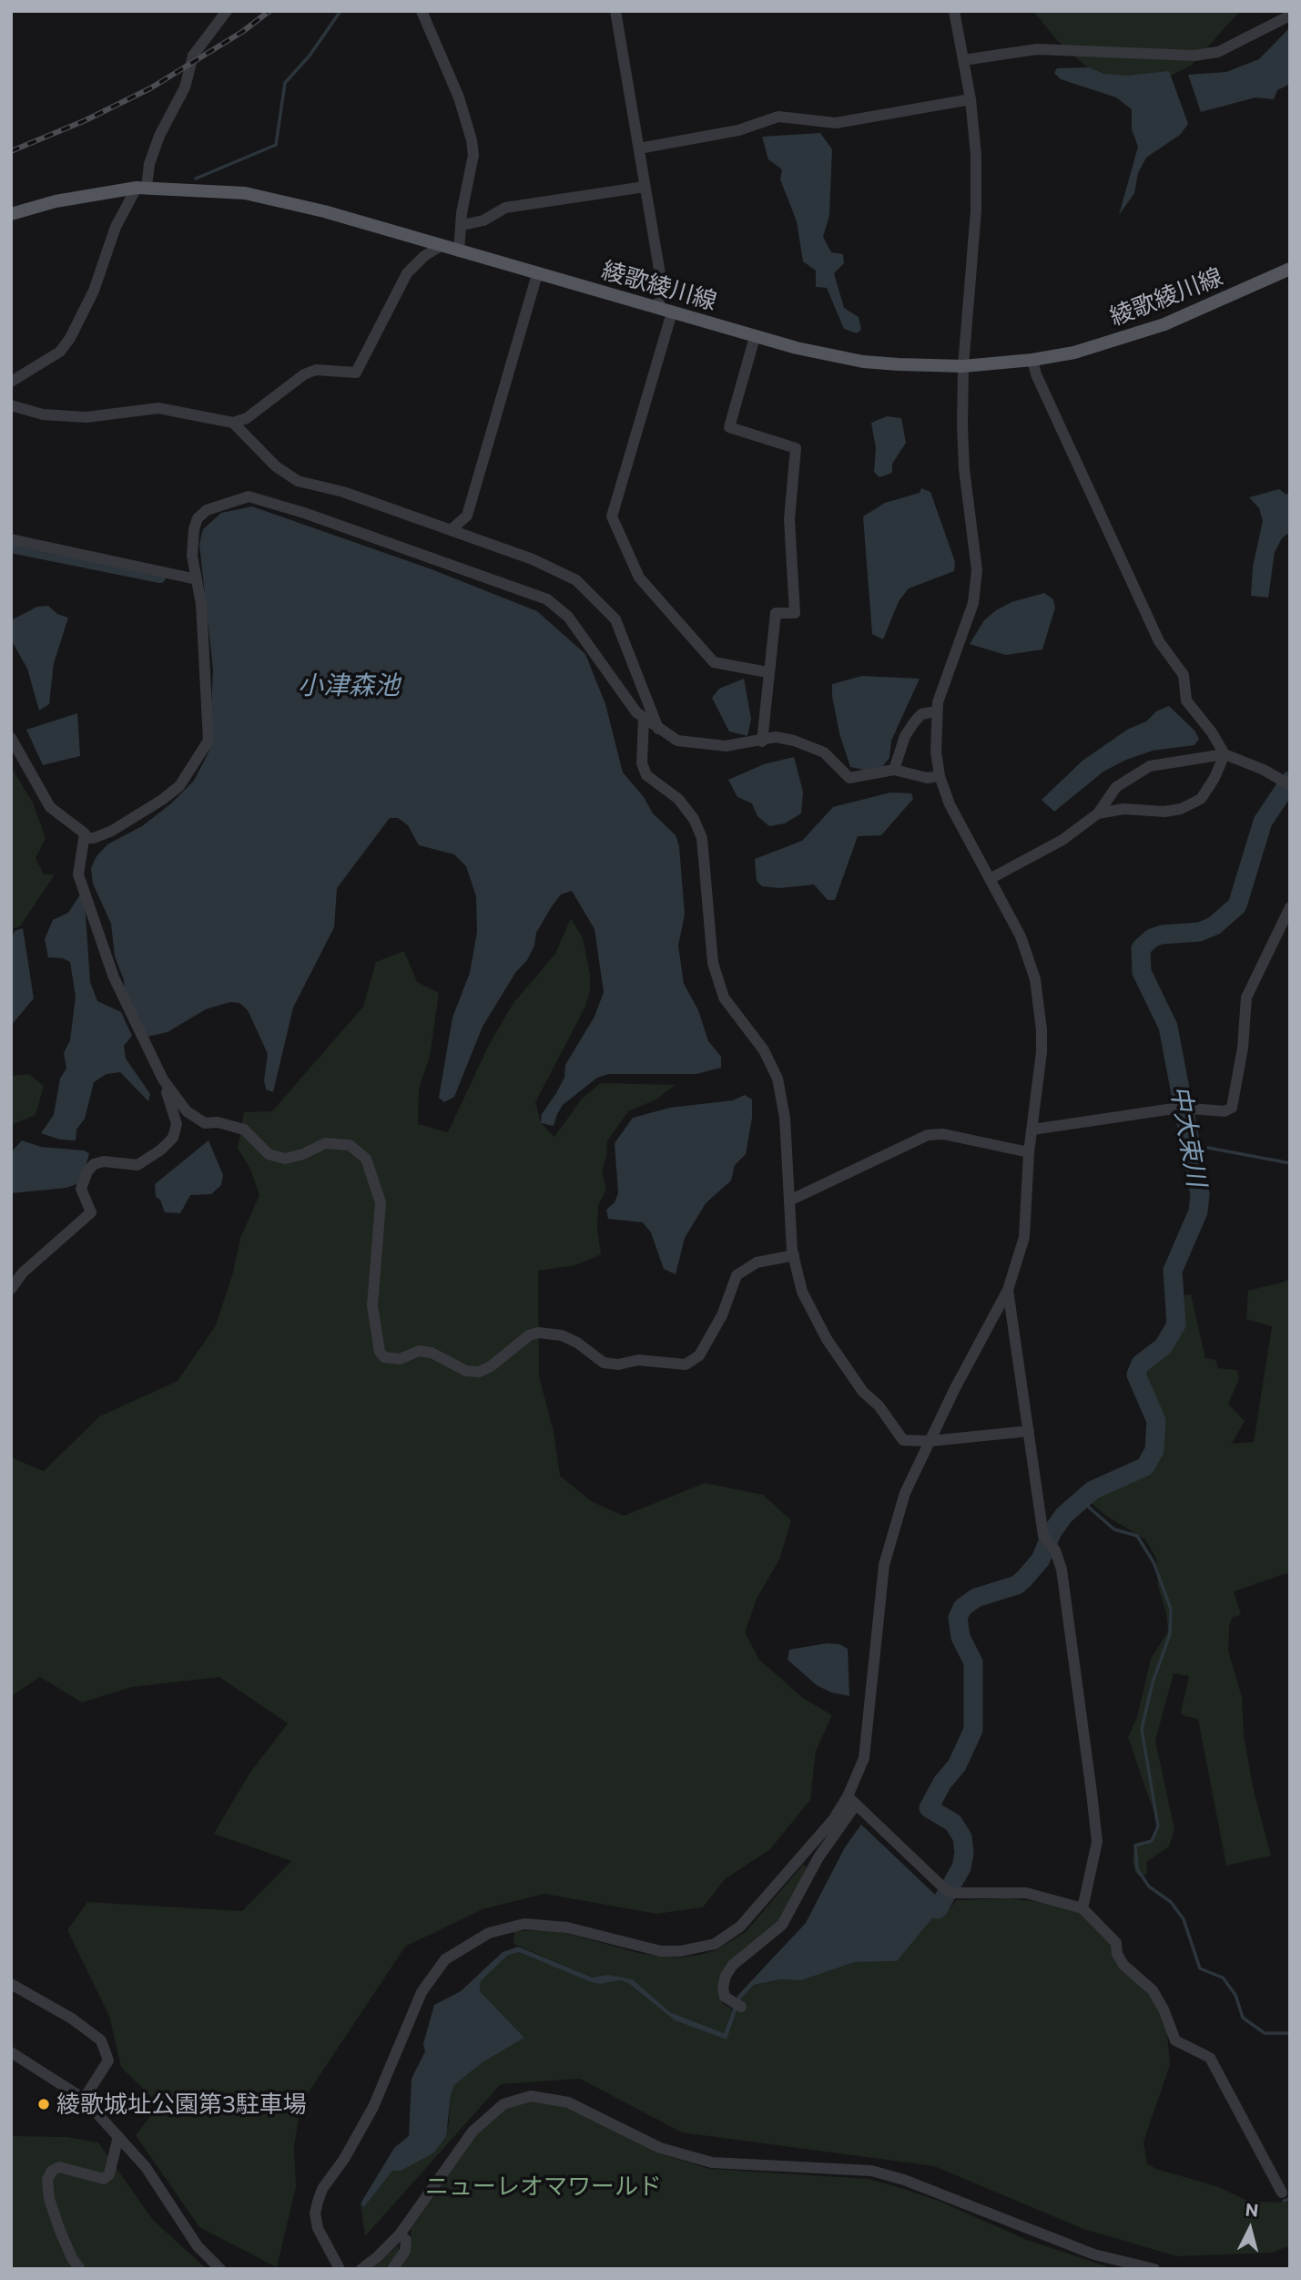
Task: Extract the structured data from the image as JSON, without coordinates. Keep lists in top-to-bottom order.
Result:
{
  "streets": {
    "main road": ["綾歌綾川線"]
  },
  "water": ["小津森池", "中大束川"],
  "parks": ["ニューレオマワールド"],
  "places": ["綾歌城址公園第3駐車場"],
  "north": "top"
}
